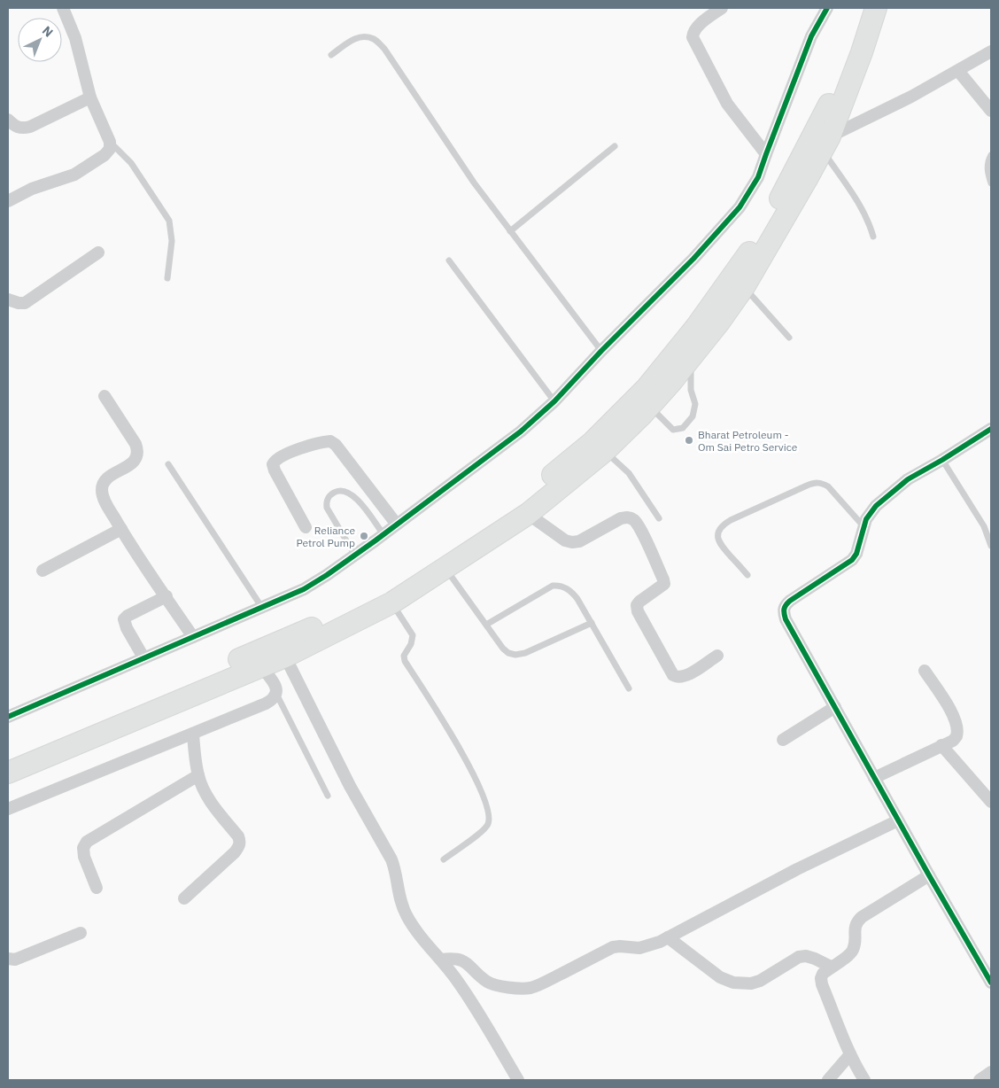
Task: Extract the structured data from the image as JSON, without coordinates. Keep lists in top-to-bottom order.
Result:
{
  "places": ["Bharat Petroleum - Om Sai Petro Service", "Reliance Petrol Pump"],
  "north": "top right"
}
